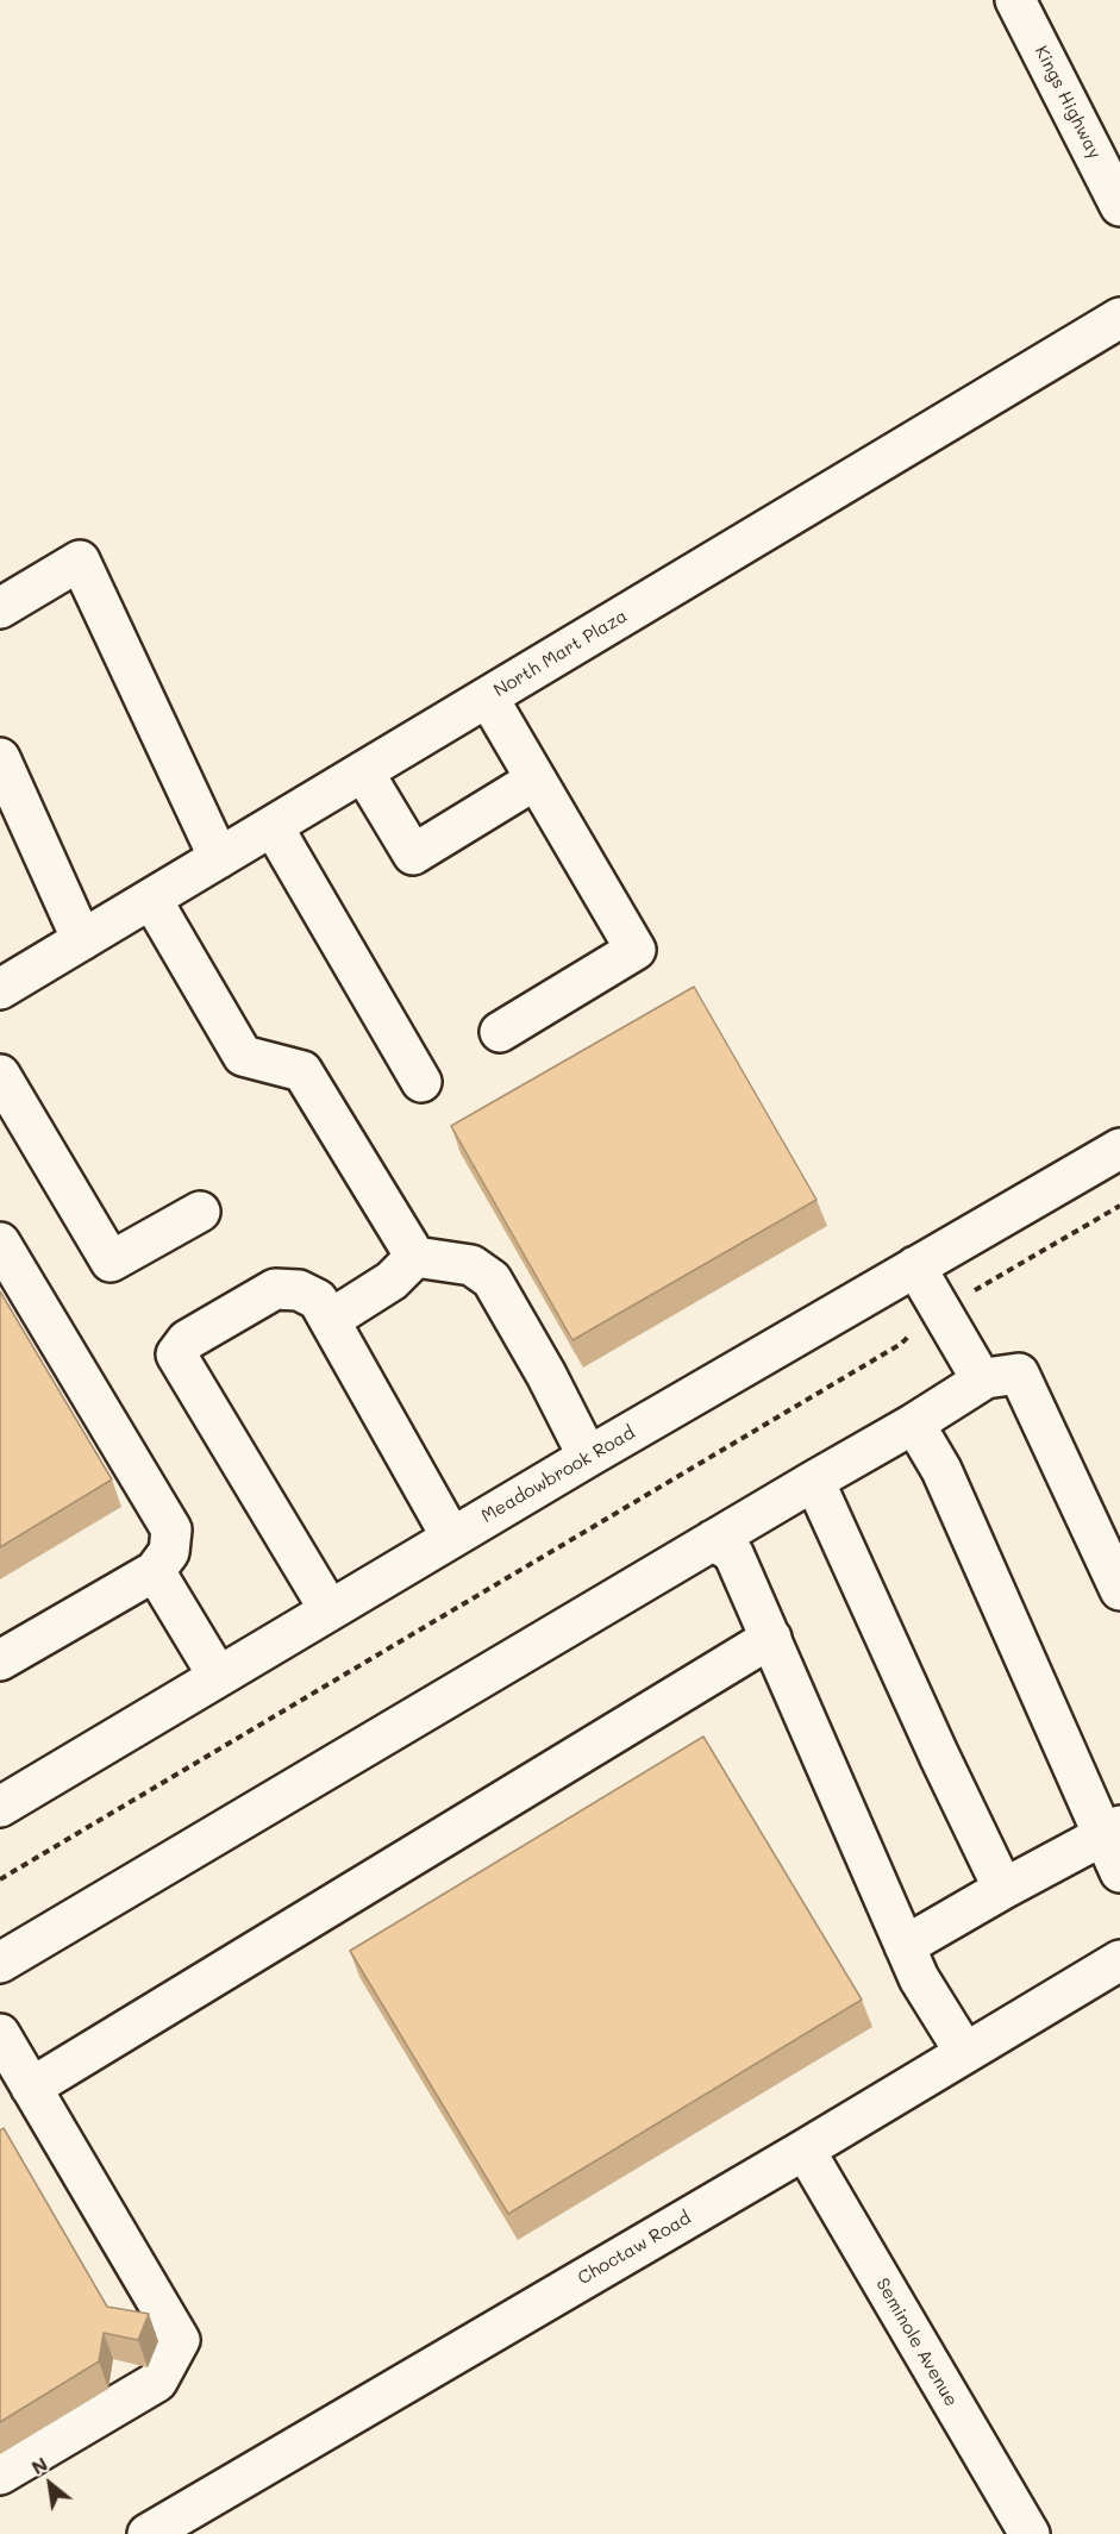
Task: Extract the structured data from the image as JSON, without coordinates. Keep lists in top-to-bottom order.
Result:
{
  "streets": {
    "street": [
      "Kings Highway",
      "North Mart Plaza",
      "Meadowbrook Road",
      "Choctaw Road",
      "Seminole Avenue"
    ]
  },
  "crossings": [
    ["Choctaw Road", "Seminole Avenue"]
  ],
  "north": "top left"
}
